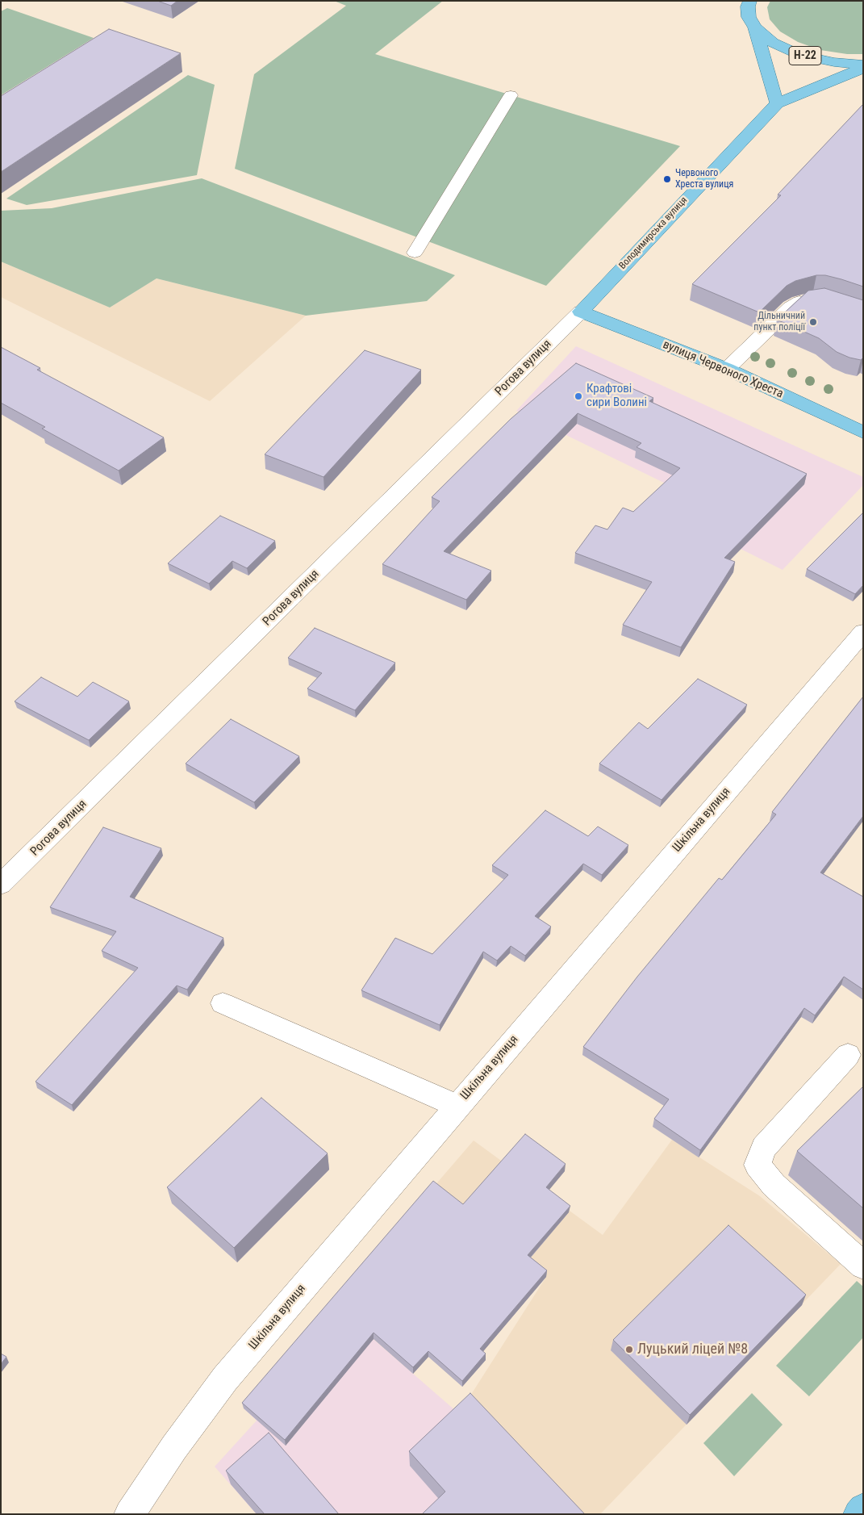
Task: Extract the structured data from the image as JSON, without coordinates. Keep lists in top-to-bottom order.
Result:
{
  "streets": {
    "main road": ["Н-22", "Володимирська вулиця", "вулиця Червоного Хреста"],
    "street": ["Рогова вулиця", "Шкільна вулиця"]
  },
  "crossings": [
    ["Володимирська вулиця", "Рогова вулиця"],
    ["Володимирська вулиця", "вулиця Червоного Хреста"],
    ["Рогова вулиця", "вулиця Червоного Хреста"]
  ],
  "places": [
    "Червоного Хреста вулиця",
    "Дільничний пункт поліції",
    "Крафтові сири Волині",
    "Луцький ліцей №8"
  ]
}
